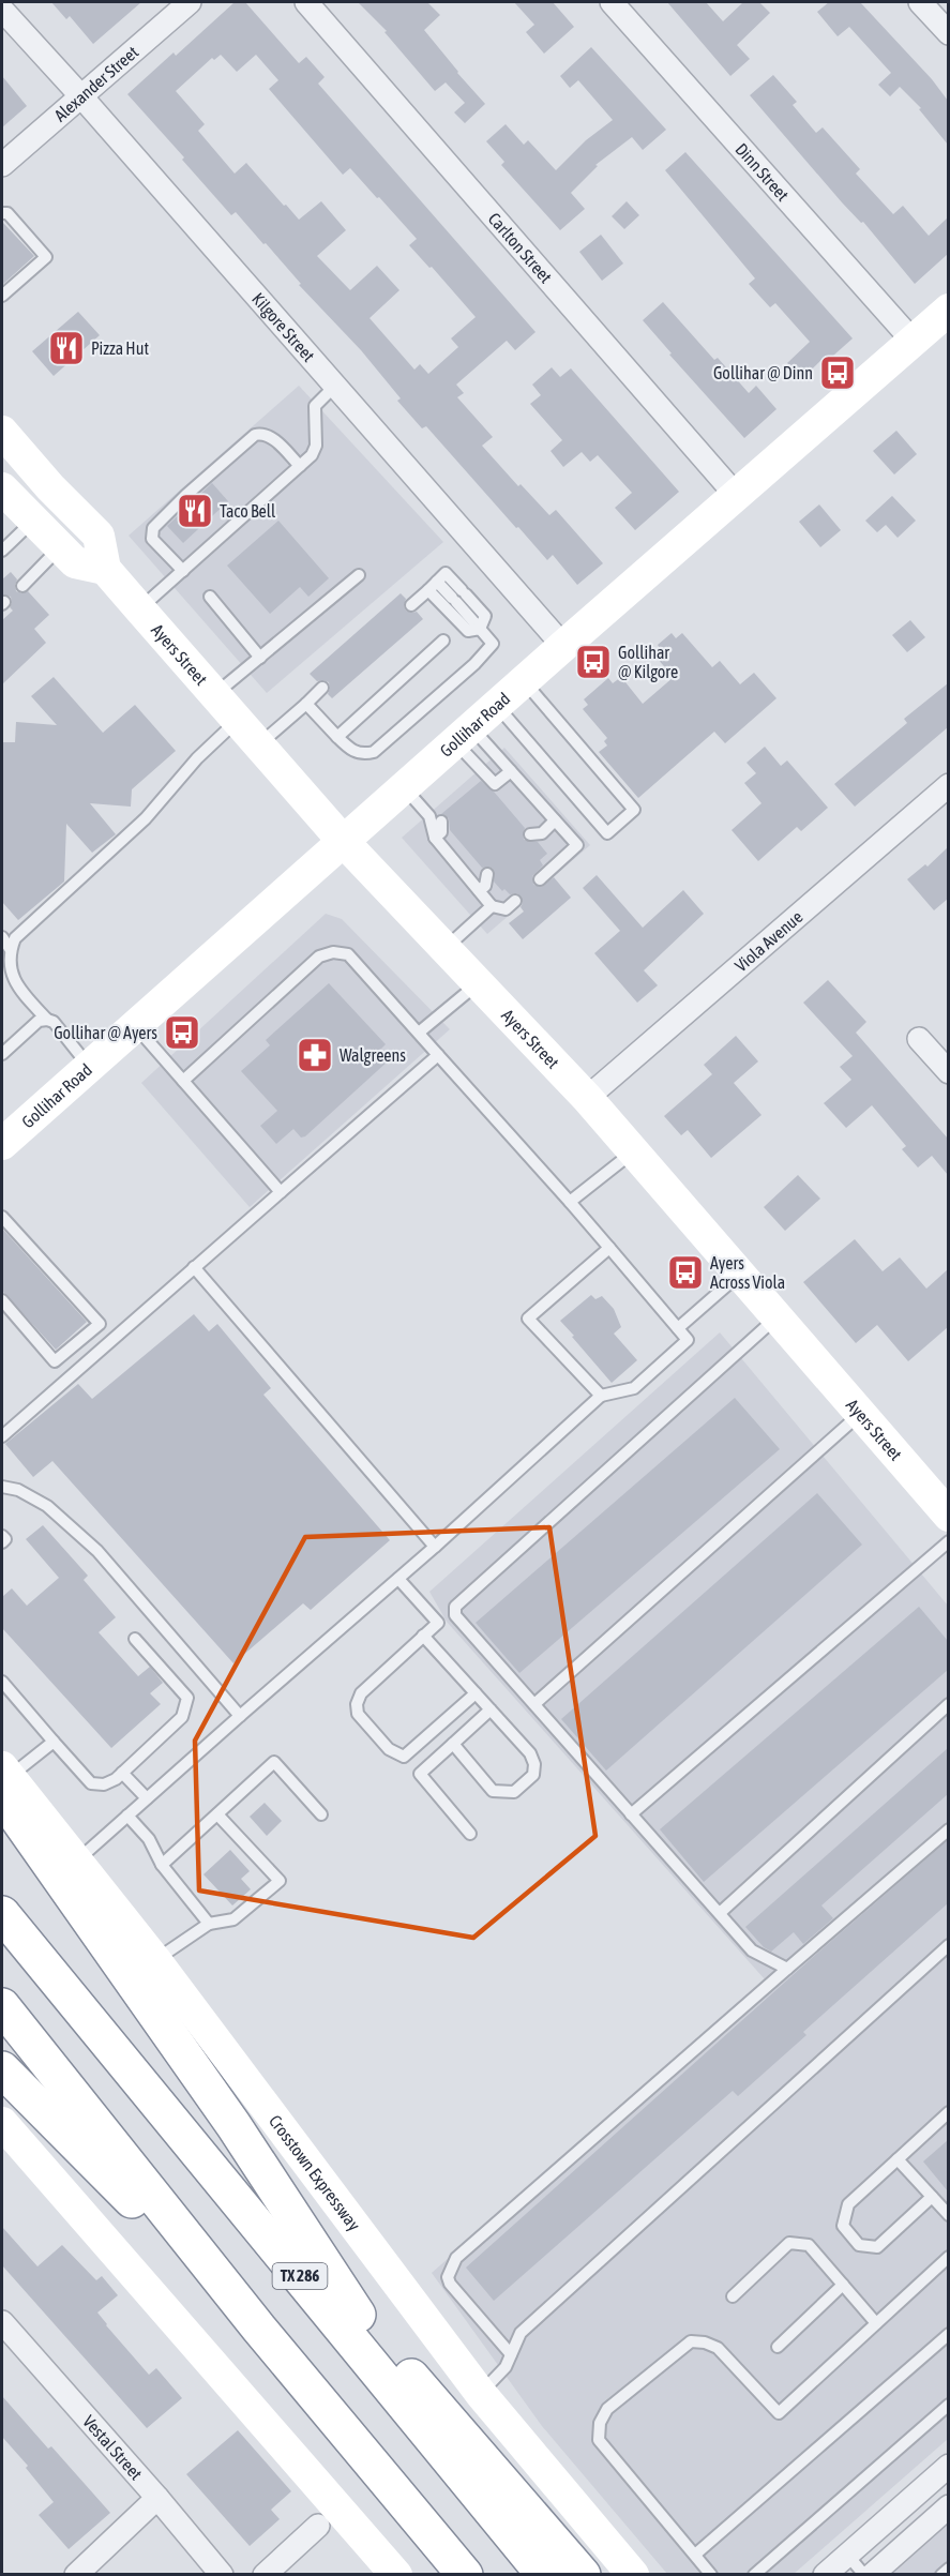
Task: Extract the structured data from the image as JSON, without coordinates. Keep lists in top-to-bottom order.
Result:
{
  "streets": {
    "highway": ["TX 286"],
    "main road": ["Ayers Street", "Gollihar Road", "Crosstown Expressway"],
    "street": [
      "Alexander Street",
      "Dinn Street",
      "Carlton Street",
      "Kilgore Street",
      "Viola Avenue",
      "Vestal Street"
    ]
  },
  "crossings": [
    ["Alexander Street", "Kilgore Street"],
    ["Dinn Street", "Gollihar Road"],
    ["Carlton Street", "Gollihar Road"],
    ["Kilgore Street", "Gollihar Road"],
    ["Ayers Street", "Gollihar Road"],
    ["Ayers Street", "Viola Avenue"]
  ],
  "places": {
    "restaurant": ["Pizza Hut", "Taco Bell"],
    "bus stop": [
      "Gollihar @ Dinn",
      "Gollihar @ Kilgore",
      "Gollihar @ Ayers",
      "Ayers Across Viola"
    ],
    "pharmacy": ["Walgreens"]
  }
}
